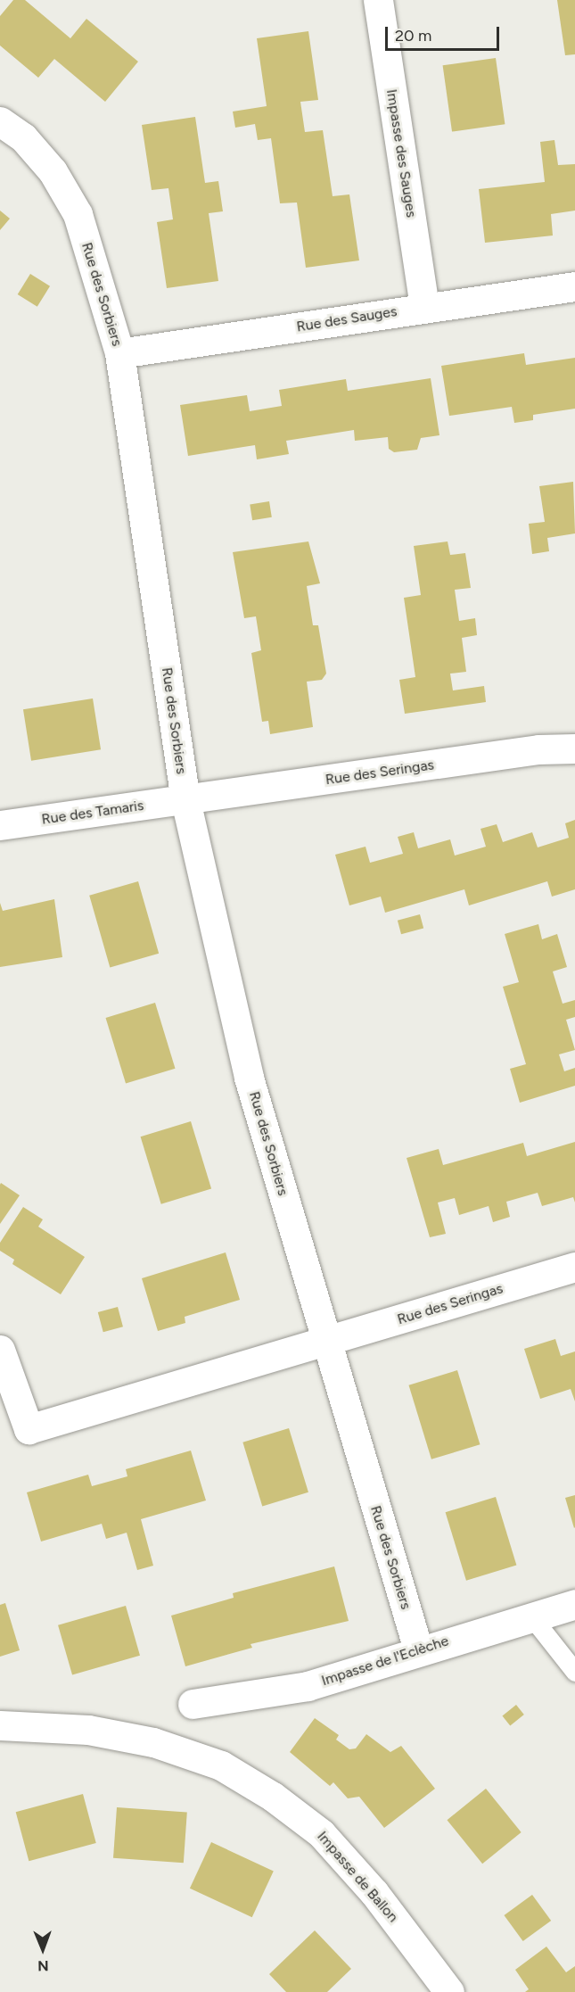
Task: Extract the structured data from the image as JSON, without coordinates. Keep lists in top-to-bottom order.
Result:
{
  "streets": {
    "street": [
      "Impasse des Sauges",
      "Rue des Sorbiers",
      "Rue des Sauges",
      "Rue des Seringas",
      "Rue des Tamaris",
      "Impasse de l'Eclèche",
      "Impasse de Ballon"
    ]
  },
  "crossings": [
    ["Impasse des Sauges", "Rue des Sauges"],
    ["Rue des Sorbiers", "Rue des Sauges"],
    ["Rue des Sorbiers", "Rue des Seringas"],
    ["Rue des Sorbiers", "Rue des Tamaris"],
    ["Rue des Sorbiers", "Impasse de l'Eclèche"],
    ["Rue des Seringas", "Rue des Tamaris"]
  ],
  "scale_bar": "20 m",
  "north": "bottom"
}
